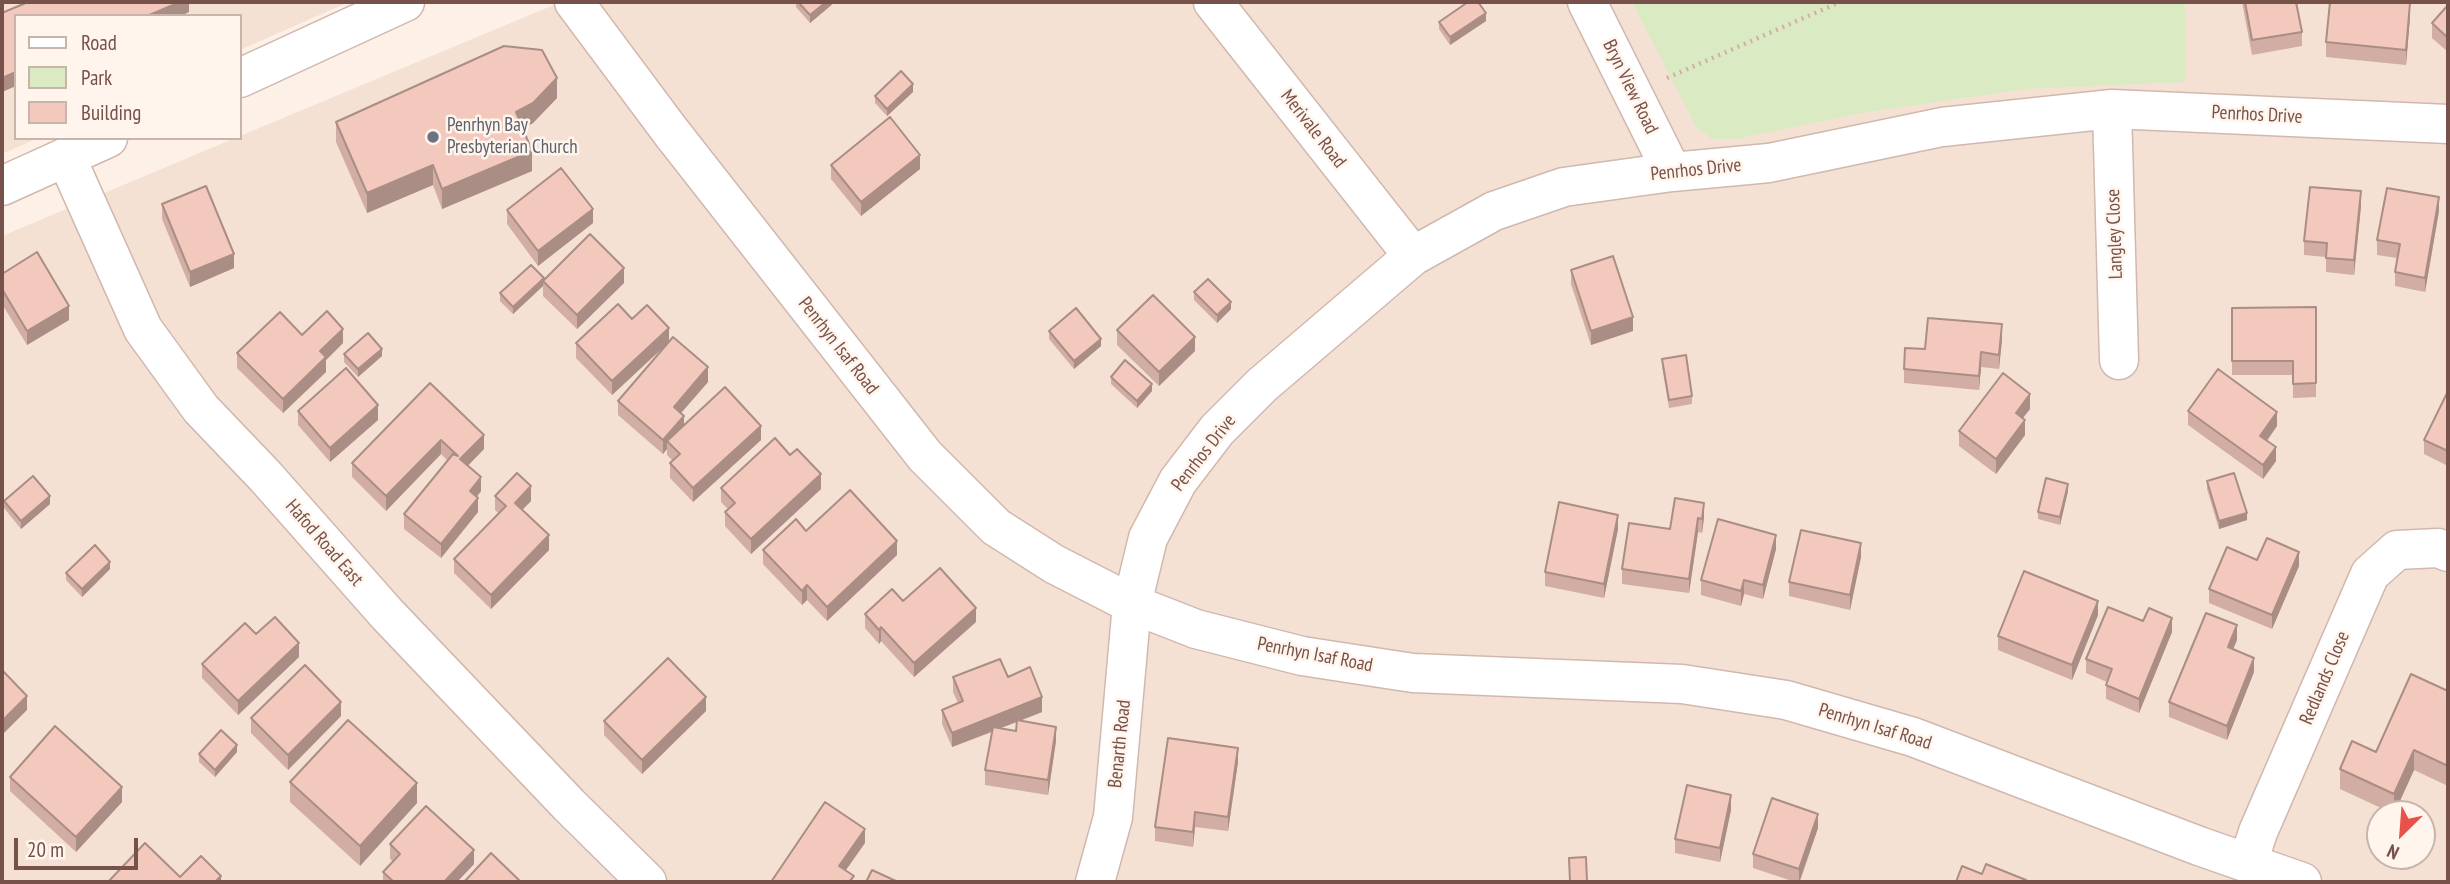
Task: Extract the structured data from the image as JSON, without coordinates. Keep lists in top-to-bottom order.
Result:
{
  "streets": {
    "street": [
      "Bryn View Road",
      "Penrhos Drive",
      "Merivale Road",
      "Langley Close",
      "Penrhyn Isaf Road",
      "Hafod Road East",
      "Redlands Close",
      "Benarth Road"
    ]
  },
  "crossings": [
    ["Bryn View Road", "Penrhos Drive"],
    ["Penrhos Drive", "Merivale Road"],
    ["Penrhos Drive", "Langley Close"],
    ["Penrhos Drive", "Penrhyn Isaf Road"],
    ["Penrhos Drive", "Benarth Road"],
    ["Penrhyn Isaf Road", "Redlands Close"],
    ["Penrhyn Isaf Road", "Benarth Road"]
  ],
  "places": ["Penrhyn Bay Presbyterian Church"],
  "legend": ["Road", "Park", "Building"],
  "scale_bar": "20 m",
  "north": "bottom left"
}
